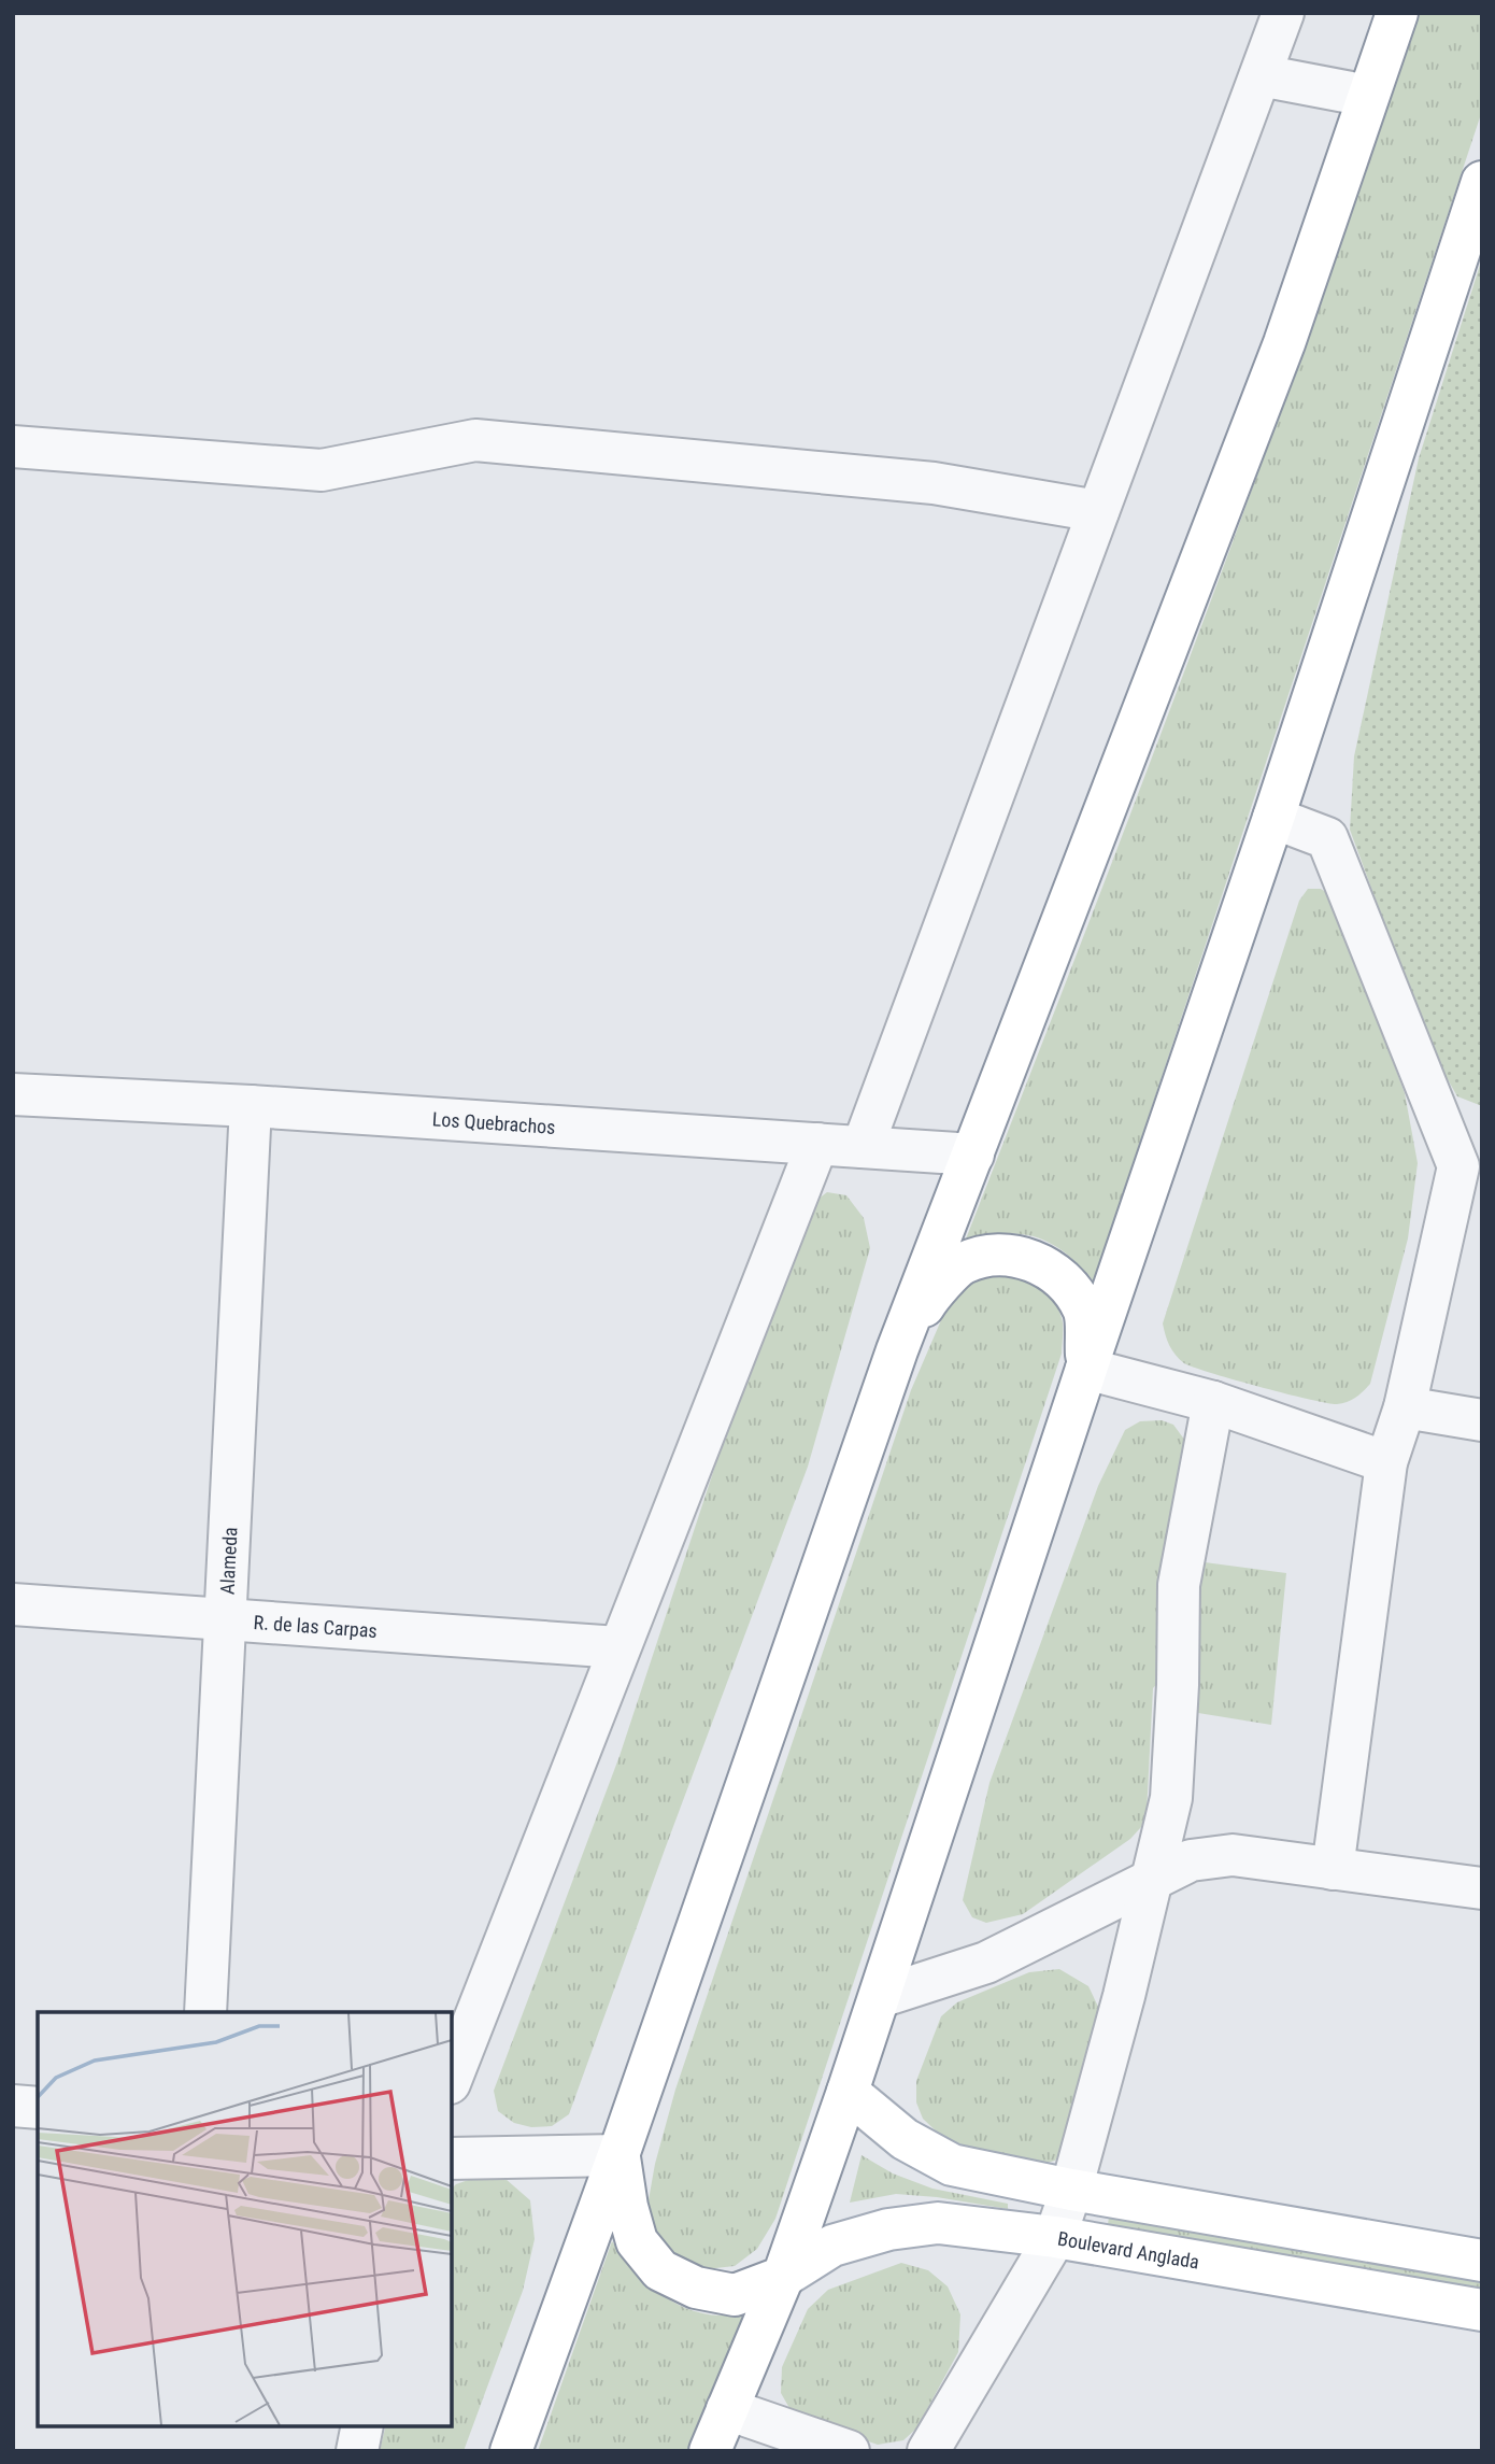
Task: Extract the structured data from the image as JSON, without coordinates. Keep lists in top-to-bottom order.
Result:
{
  "streets": {
    "main road": ["Boulevard Anglada"],
    "street": ["Los Quebrachos", "Alameda", "R. de las Carpas"]
  },
  "crossings": [
    ["Los Quebrachos", "Alameda"],
    ["Alameda", "R. de las Carpas"]
  ]
}
